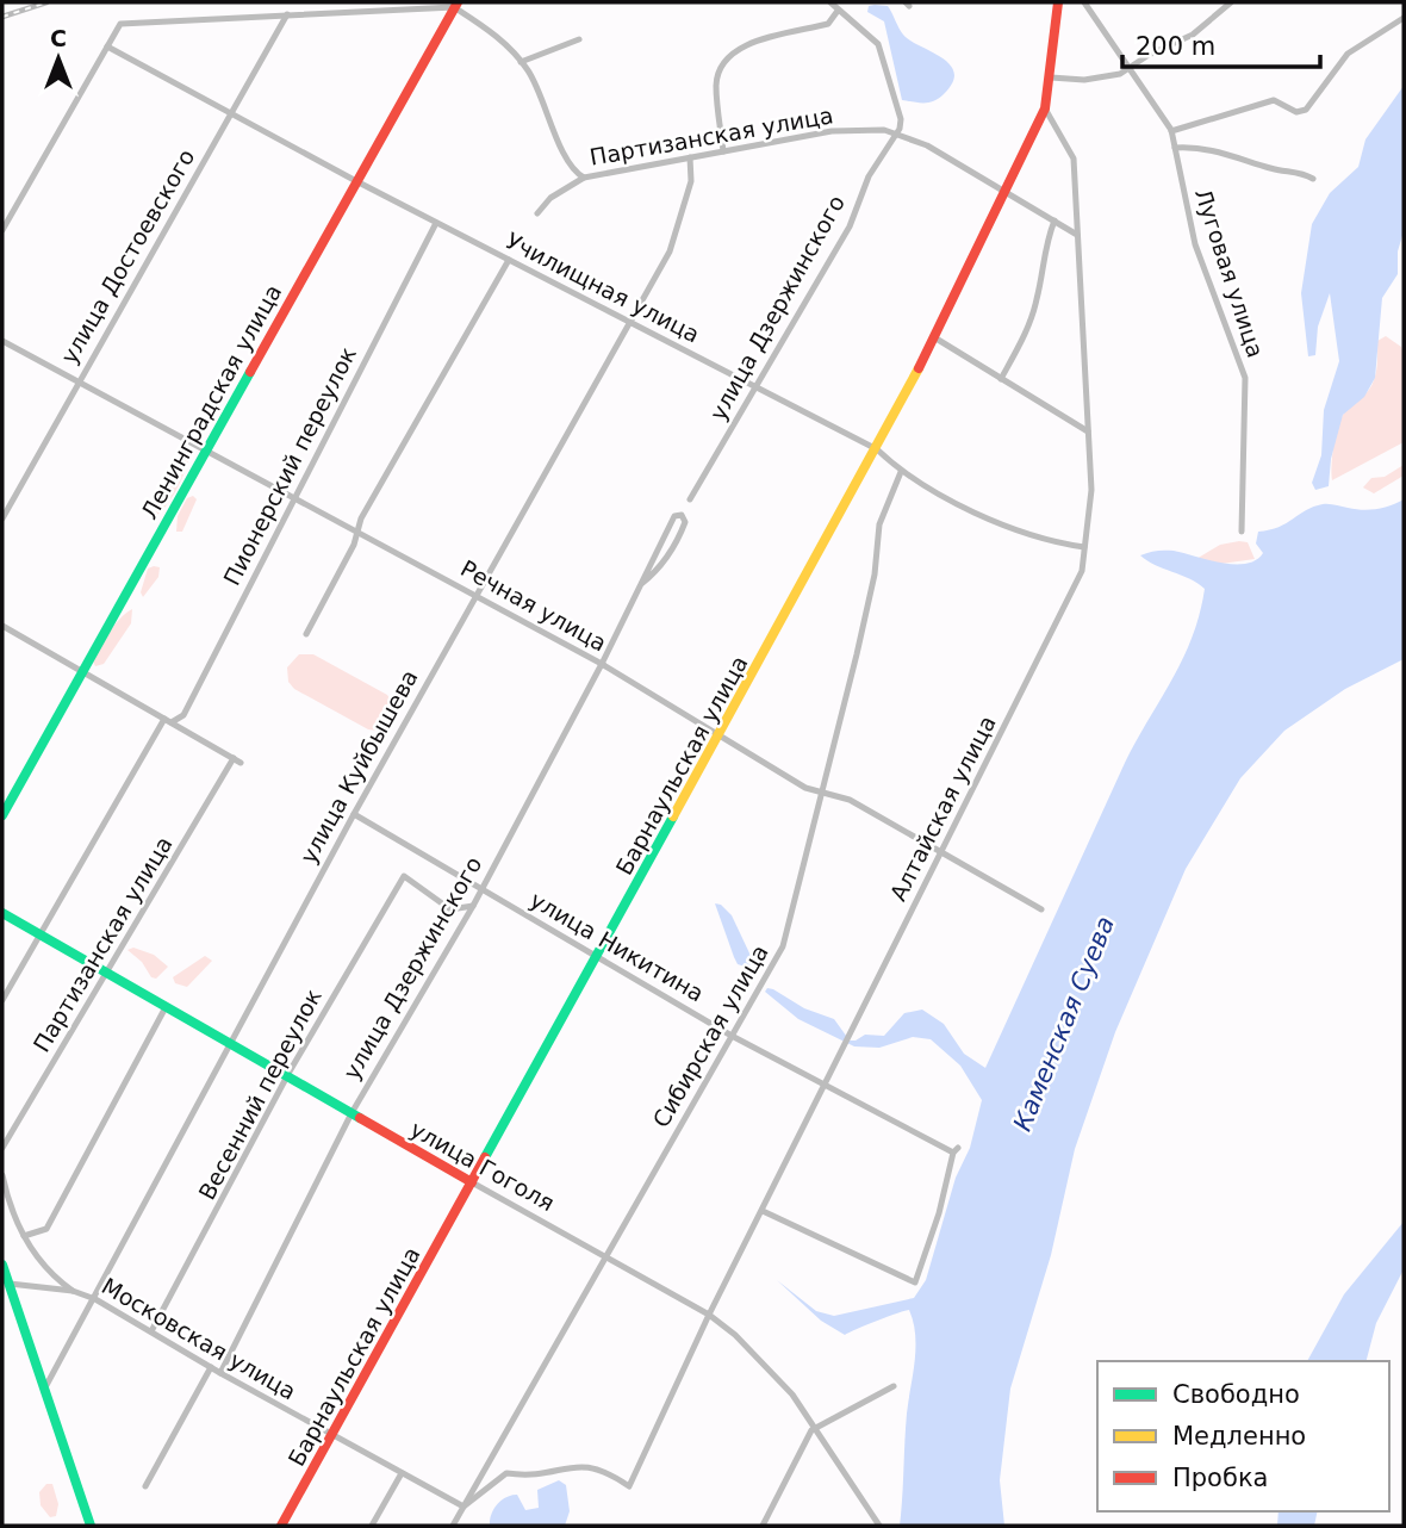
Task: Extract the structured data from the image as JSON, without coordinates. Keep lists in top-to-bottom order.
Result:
{
  "streets": {
    "street": [
      "Партизанская улица",
      "улица Достоевского",
      "Луговая улица",
      "Училищная улица",
      "улица Дзержинского",
      "Ленинградская улица",
      "Пионерский переулок",
      "Речная улица",
      "Барнаульская улица",
      "улица Куйбышева",
      "Алтайская улица",
      "улица Никитина",
      "Сибирская улица",
      "Весенний переулок",
      "улица Гоголя",
      "Московская улица"
    ]
  },
  "crossings": [
    ["Партизанская улица", "улица Дзержинского"],
    ["Партизанская улица", "Пионерский переулок"],
    ["Партизанская улица", "Барнаульская улица"],
    ["Партизанская улица", "улица Куйбышева"],
    ["Партизанская улица", "Алтайская улица"],
    ["Партизанская улица", "улица Гоголя"],
    ["улица Достоевского", "Училищная улица"],
    ["улица Достоевского", "Речная улица"],
    ["Училищная улица", "улица Дзержинского"],
    ["Училищная улица", "Ленинградская улица"],
    ["Училищная улица", "Пионерский переулок"],
    ["Училищная улица", "Барнаульская улица"],
    ["Училищная улица", "улица Куйбышева"],
    ["Училищная улица", "Алтайская улица"],
    ["Училищная улица", "Сибирская улица"],
    ["улица Дзержинского", "Речная улица"],
    ["улица Дзержинского", "улица Никитина"],
    ["улица Дзержинского", "Весенний переулок"],
    ["улица Дзержинского", "улица Гоголя"],
    ["улица Дзержинского", "Московская улица"],
    ["Ленинградская улица", "Речная улица"],
    ["Пионерский переулок", "Речная улица"],
    ["Пионерский переулок", "улица Гоголя"],
    ["Речная улица", "Барнаульская улица"],
    ["Речная улица", "улица Куйбышева"],
    ["Речная улица", "Алтайская улица"],
    ["Речная улица", "Сибирская улица"],
    ["Барнаульская улица", "Алтайская улица"],
    ["Барнаульская улица", "улица Никитина"],
    ["Барнаульская улица", "улица Гоголя"],
    ["Барнаульская улица", "Московская улица"],
    ["улица Куйбышева", "улица Никитина"],
    ["улица Куйбышева", "улица Гоголя"],
    ["улица Куйбышева", "Московская улица"],
    ["Алтайская улица", "улица Никитина"],
    ["Алтайская улица", "Сибирская улица"],
    ["Алтайская улица", "улица Гоголя"],
    ["Алтайская улица", "Московская улица"],
    ["улица Никитина", "Сибирская улица"],
    ["Сибирская улица", "улица Гоголя"],
    ["Сибирская улица", "Московская улица"],
    ["Весенний переулок", "улица Гоголя"],
    ["Весенний переулок", "Московская улица"]
  ],
  "water": ["Каменская Суева"],
  "legend": ["Свободно", "Медленно", "Пробка"],
  "scale_bar": "200 m",
  "north": "top"
}
